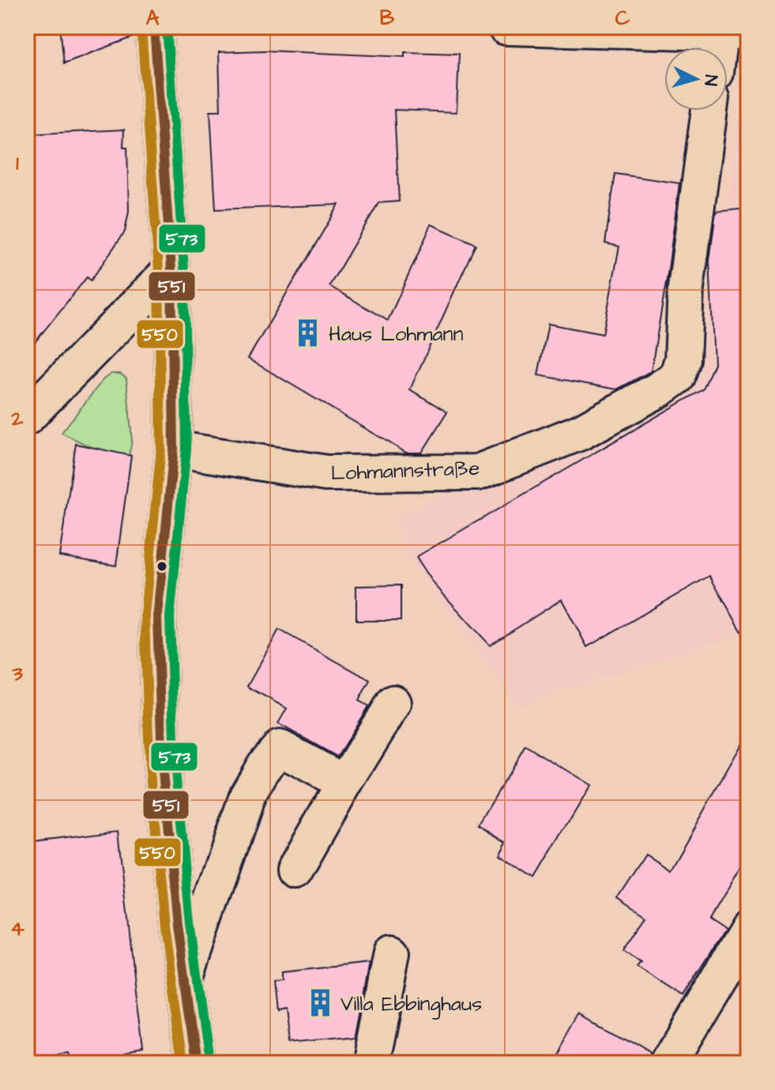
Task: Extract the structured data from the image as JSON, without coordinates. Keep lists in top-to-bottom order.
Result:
{
  "streets": {
    "street": ["Lohmannstraße"]
  },
  "places": {
    "building": ["Haus Lohmann", "Villa Ebbinghaus"]
  },
  "lines": ["transit line 551", "transit line 573", "transit line 550"],
  "north": "right",
  "grid": {
    "columns": ["A", "B", "C"],
    "rows": [
      "1",
      "2",
      "3",
      "4"
    ]
  }
}
